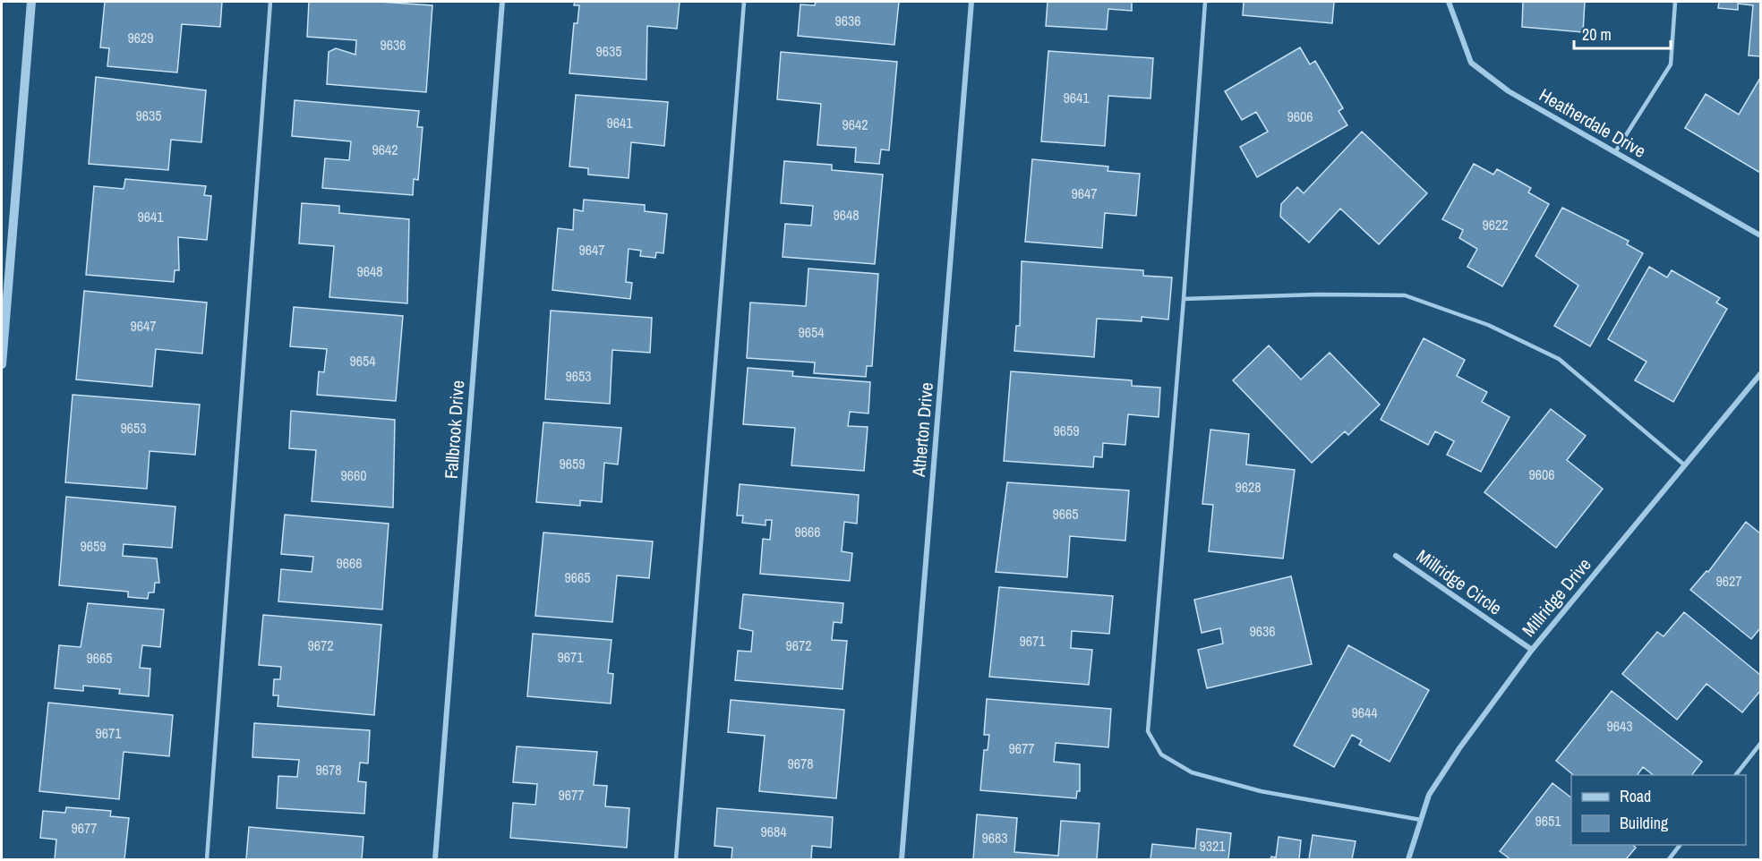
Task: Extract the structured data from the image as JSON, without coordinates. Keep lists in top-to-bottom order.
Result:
{
  "streets": {
    "street": [
      "Heatherdale Drive",
      "Fallbrook Drive",
      "Atherton Drive",
      "Millridge Circle",
      "Millridge Drive"
    ]
  },
  "crossings": [
    ["Millridge Circle", "Millridge Drive"]
  ],
  "house_numbers": [
    "9636",
    "9629",
    "9636",
    "9635",
    "9641",
    "9635",
    "9606",
    "9641",
    "9642",
    "9642",
    "9647",
    "9648",
    "9641",
    "9622",
    "9647",
    "9648",
    "9647",
    "9654",
    "9654",
    "9653",
    "9653",
    "9659",
    "9659",
    "9606",
    "9660",
    "9628",
    "9665",
    "9666",
    "9659",
    "9666",
    "9665",
    "9627",
    "9636",
    "9671",
    "9672",
    "9672",
    "9671",
    "9665",
    "9644",
    "9643",
    "9671",
    "9677",
    "9678",
    "9678",
    "9677",
    "9651",
    "9677",
    "9684",
    "9683",
    "9321"
  ],
  "legend": ["Road", "Building"],
  "scale_bar": "20 m"
}
